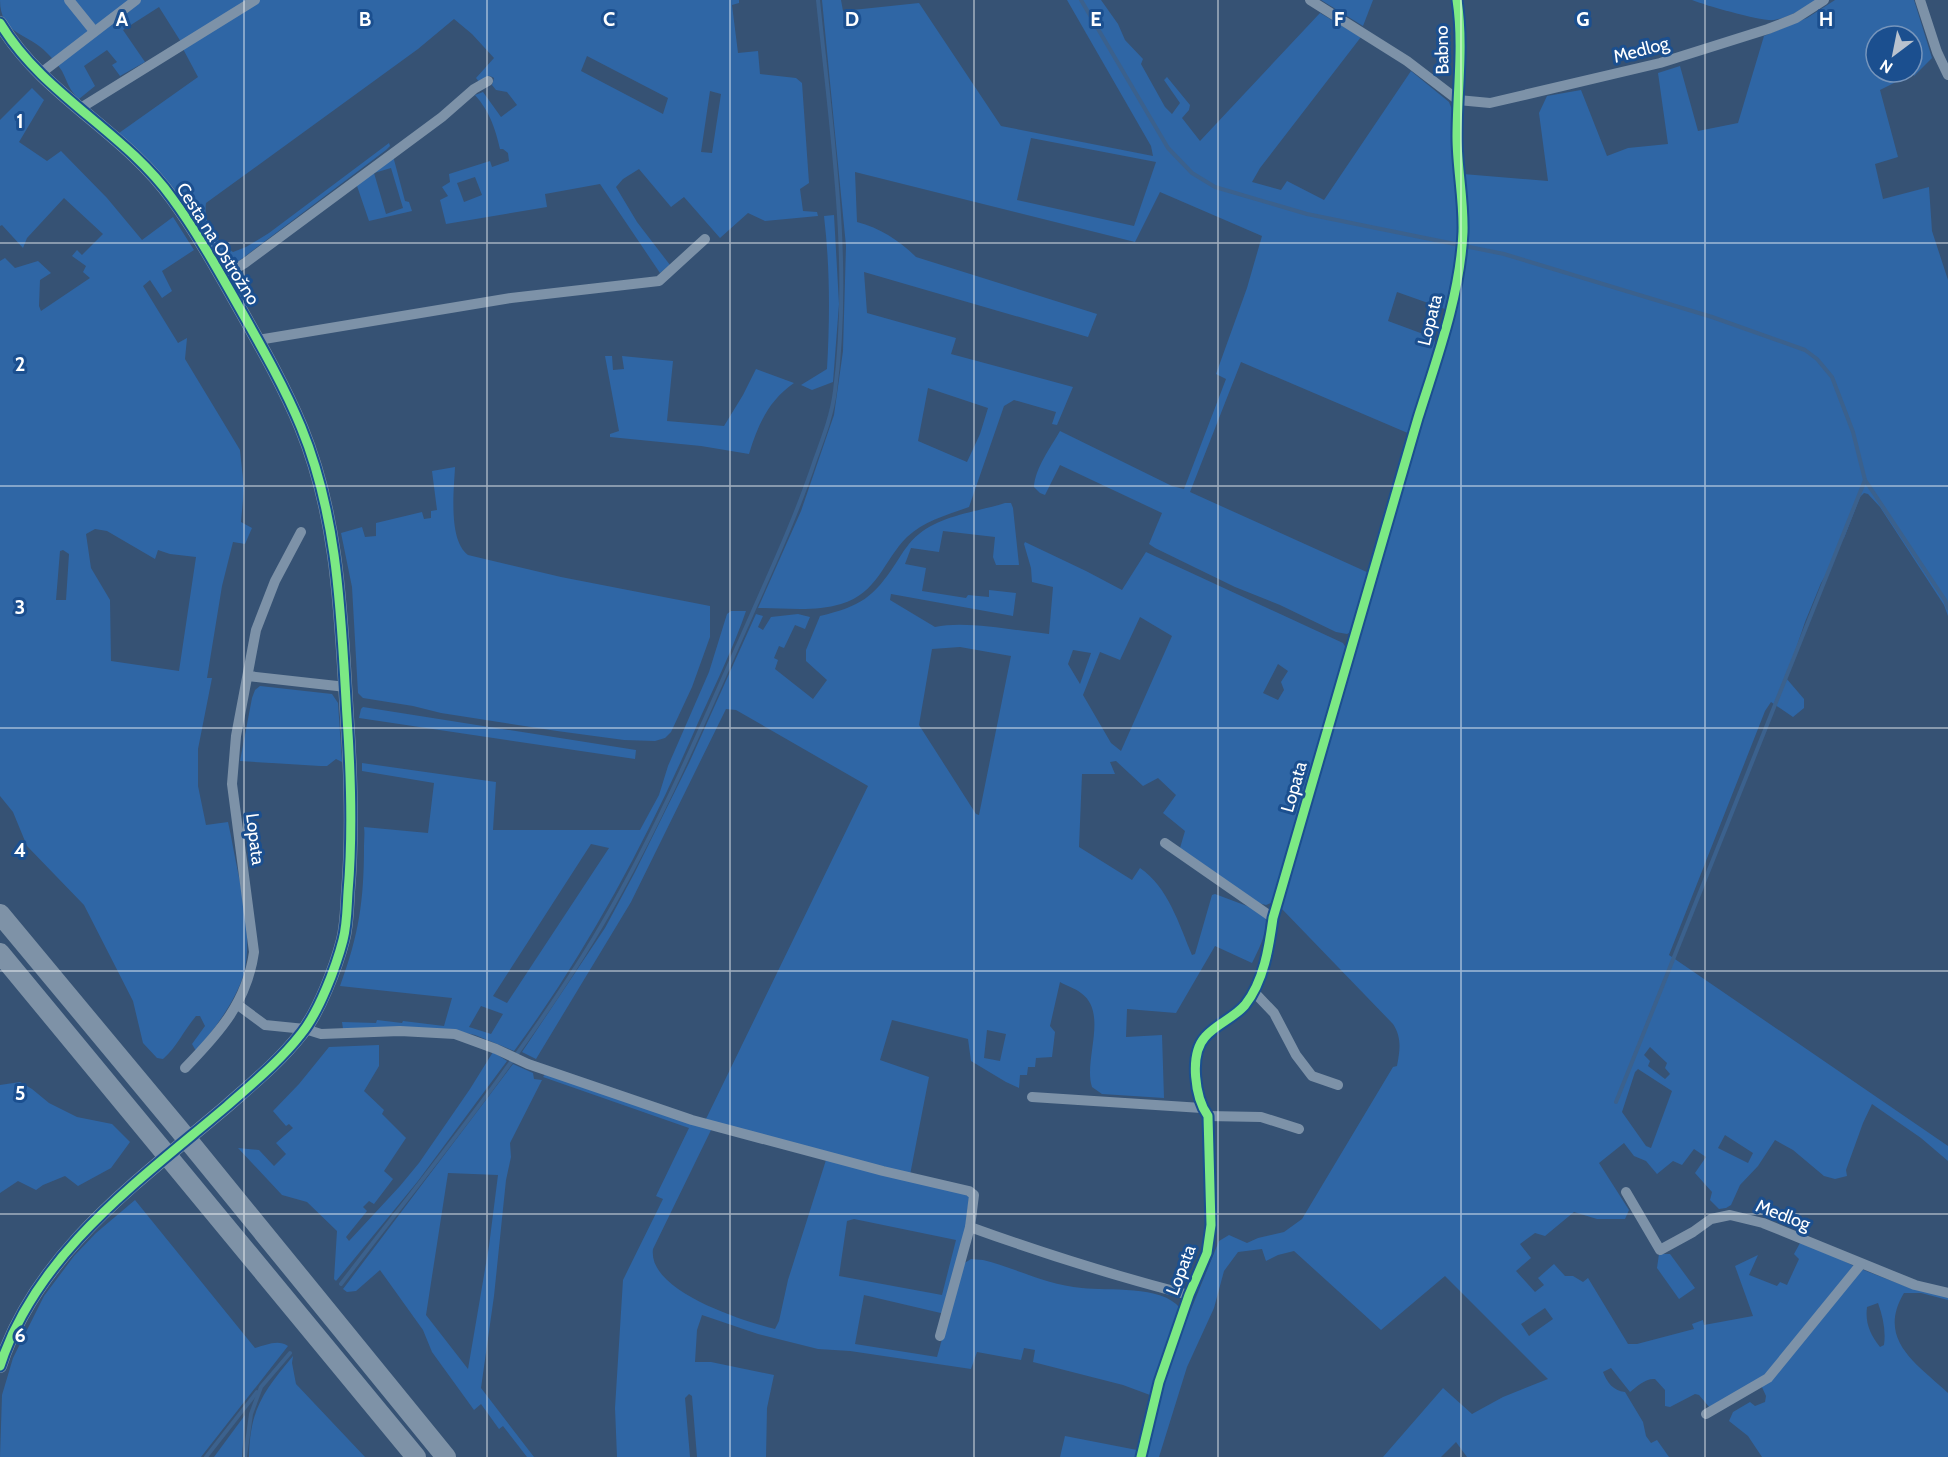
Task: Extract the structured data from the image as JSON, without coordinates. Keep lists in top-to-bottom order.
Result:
{
  "streets": {
    "street": [
      "Babno",
      "Medlog",
      "Cesta na Ostrožno",
      "Lopata"
    ]
  },
  "crossings": [
    ["Babno", "Medlog"],
    ["Babno", "Lopata"],
    ["Medlog", "Lopata"]
  ],
  "north": "bottom left",
  "grid": {
    "columns": [
      "A",
      "B",
      "C",
      "D",
      "E",
      "F",
      "G",
      "H"
    ],
    "rows": [
      "1",
      "2",
      "3",
      "4",
      "5",
      "6"
    ]
  }
}
